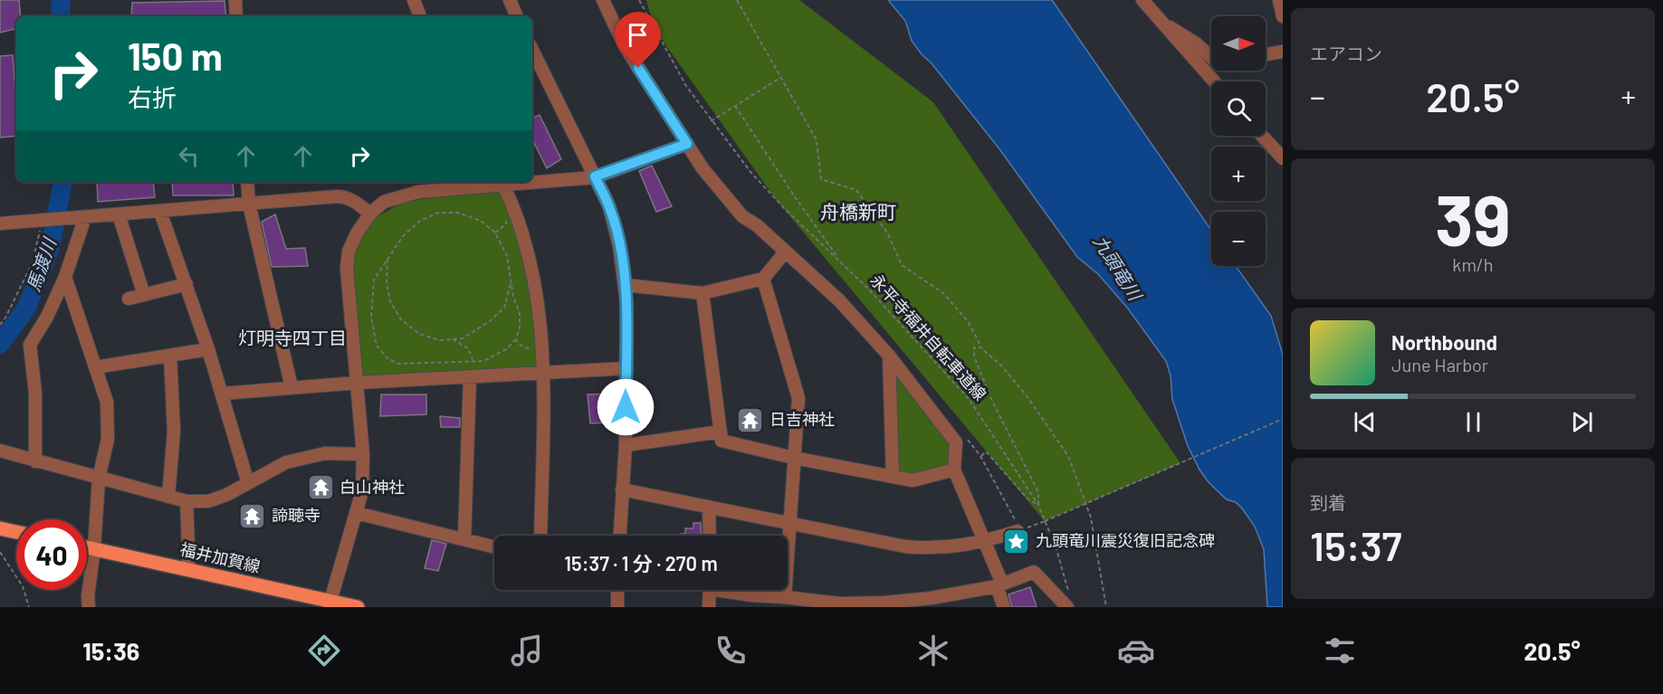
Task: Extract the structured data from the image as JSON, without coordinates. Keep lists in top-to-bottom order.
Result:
{
  "streets": {
    "main road": ["福井加賀線"],
    "path": ["永平寺福井自転車道線"]
  },
  "districts": ["舟橋新町", "灯明寺四丁目"],
  "water": ["馬渡川", "九頭竜川"],
  "places": {
    "temple": ["日吉神社", "白山神社", "諦聴寺"],
    "place": ["九頭竜川震災復旧記念碑"]
  },
  "north": "right",
  "page": {
    "tile": [
      "エアコン",
      ["39", "km/h"],
      ["到着", "15:37"]
    ],
    "map_buttons": ["+", "−"],
    "turn": ["150 m", "右折"],
    "heat": ["−", "20.5°", "+"],
    "song": ["Northbound", "June Harbor"],
    "limit": "40",
    "trip": "15:37 · 1 分 · 270 m",
    "tabs": ["15:36", "20.5°"]
  }
}
